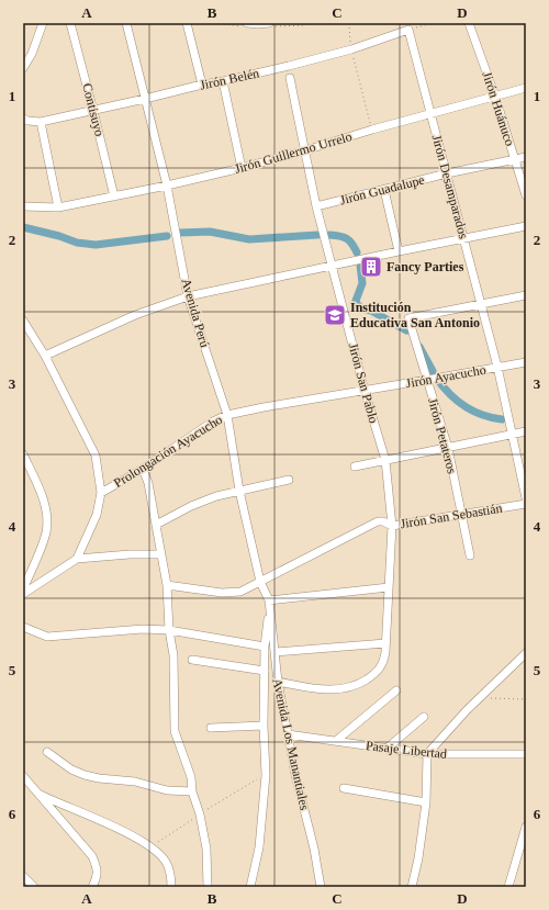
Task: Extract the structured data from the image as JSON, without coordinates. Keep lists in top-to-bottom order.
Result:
{
  "streets": {
    "street": [
      "Jirón Belén",
      "Jirón Huánuco",
      "Contisuyo",
      "Jirón Guillermo Urrelo",
      "Jirón Desamparados",
      "Jirón Guadalupe",
      "Avenida Perú",
      "Jirón Ayacucho",
      "Jirón San Pablo",
      "Jirón Petateros",
      "Prolongación Ayacucho",
      "Jirón San Sebastián",
      "Avenida Los Manantiales",
      "Pasaje Libertad"
    ]
  },
  "crossings": [
    ["Jirón Belén", "Contisuyo"],
    ["Jirón Belén", "Jirón Desamparados"],
    ["Jirón Belén", "Avenida Perú"],
    ["Jirón Huánuco", "Jirón Guillermo Urrelo"],
    ["Jirón Huánuco", "Jirón Guadalupe"],
    ["Contisuyo", "Jirón Guillermo Urrelo"],
    ["Jirón Guillermo Urrelo", "Jirón Desamparados"],
    ["Jirón Guillermo Urrelo", "Avenida Perú"],
    ["Jirón Guillermo Urrelo", "Jirón San Pablo"],
    ["Jirón Desamparados", "Jirón Guadalupe"],
    ["Jirón Desamparados", "Jirón Ayacucho"],
    ["Jirón Desamparados", "Jirón Petateros"],
    ["Jirón Guadalupe", "Jirón San Pablo"],
    ["Avenida Perú", "Prolongación Ayacucho"],
    ["Avenida Perú", "Jirón San Sebastián"],
    ["Avenida Perú", "Avenida Los Manantiales"],
    ["Jirón Ayacucho", "Jirón San Pablo"],
    ["Jirón Ayacucho", "Jirón Petateros"],
    ["Jirón Ayacucho", "Prolongación Ayacucho"],
    ["Jirón San Pablo", "Prolongación Ayacucho"],
    ["Jirón San Pablo", "Jirón San Sebastián"],
    ["Jirón San Pablo", "Avenida Los Manantiales"],
    ["Jirón Petateros", "Jirón San Sebastián"],
    ["Avenida Los Manantiales", "Pasaje Libertad"]
  ],
  "places": {
    "building": ["Fancy Parties"],
    "school or university": ["Institución Educativa San Antonio"]
  },
  "grid": {
    "columns": [
      "A",
      "B",
      "C",
      "D"
    ],
    "rows": [
      "1",
      "2",
      "3",
      "4",
      "5",
      "6"
    ]
  }
}
